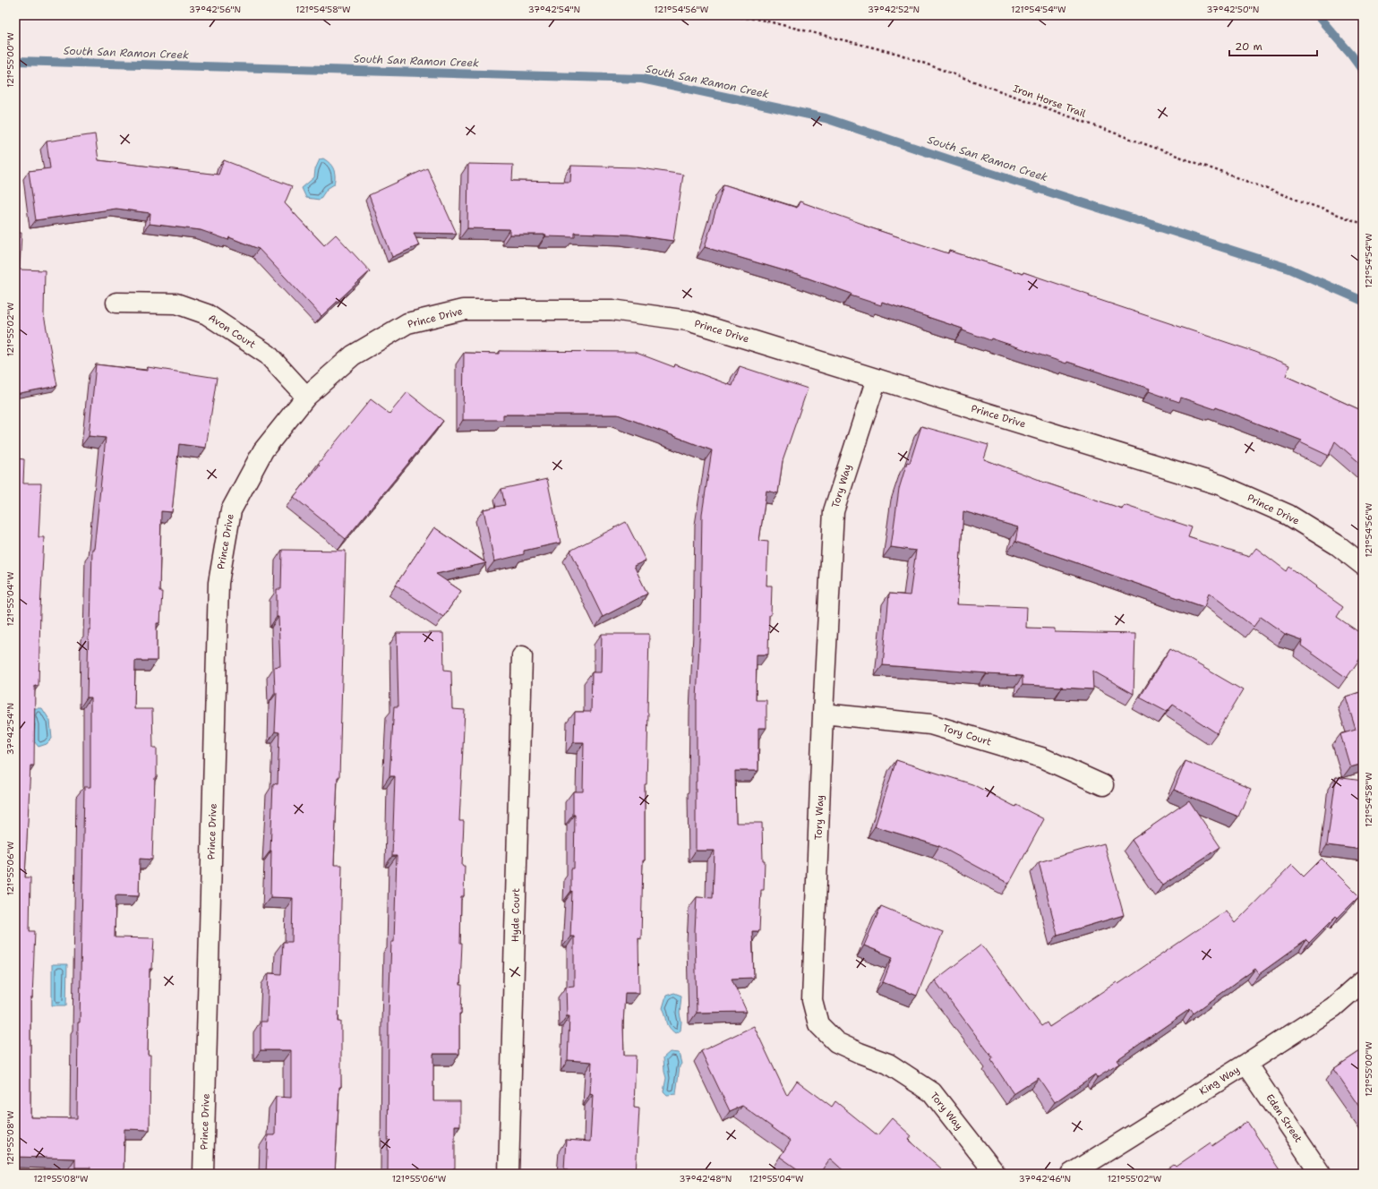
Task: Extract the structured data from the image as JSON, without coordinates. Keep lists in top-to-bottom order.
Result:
{
  "streets": {
    "street": [
      "Prince Drive",
      "Avon Court",
      "Tory Way",
      "Tory Court",
      "Hyde Court",
      "King Way",
      "Eden Street"
    ],
    "path": ["Iron Horse Trail"]
  },
  "crossings": [
    ["Prince Drive", "Avon Court"],
    ["Prince Drive", "Tory Way"],
    ["Tory Way", "Tory Court"],
    ["King Way", "Eden Street"]
  ],
  "water": ["South San Ramon Creek"],
  "scale_bar": "20 m",
  "coordinates": [
    "37°42'56\"N",
    "121°54'58\"W",
    "37°42'54\"N",
    "121°54'56\"W",
    "37°42'52\"N",
    "121°54'54\"W",
    "37°42'50\"N",
    "121°55'00\"W",
    "121°55'02\"W",
    "121°55'04\"W",
    "121°55'06\"W",
    "121°55'08\"W",
    "37°42'48\"N",
    "37°42'46\"N"
  ]
}
